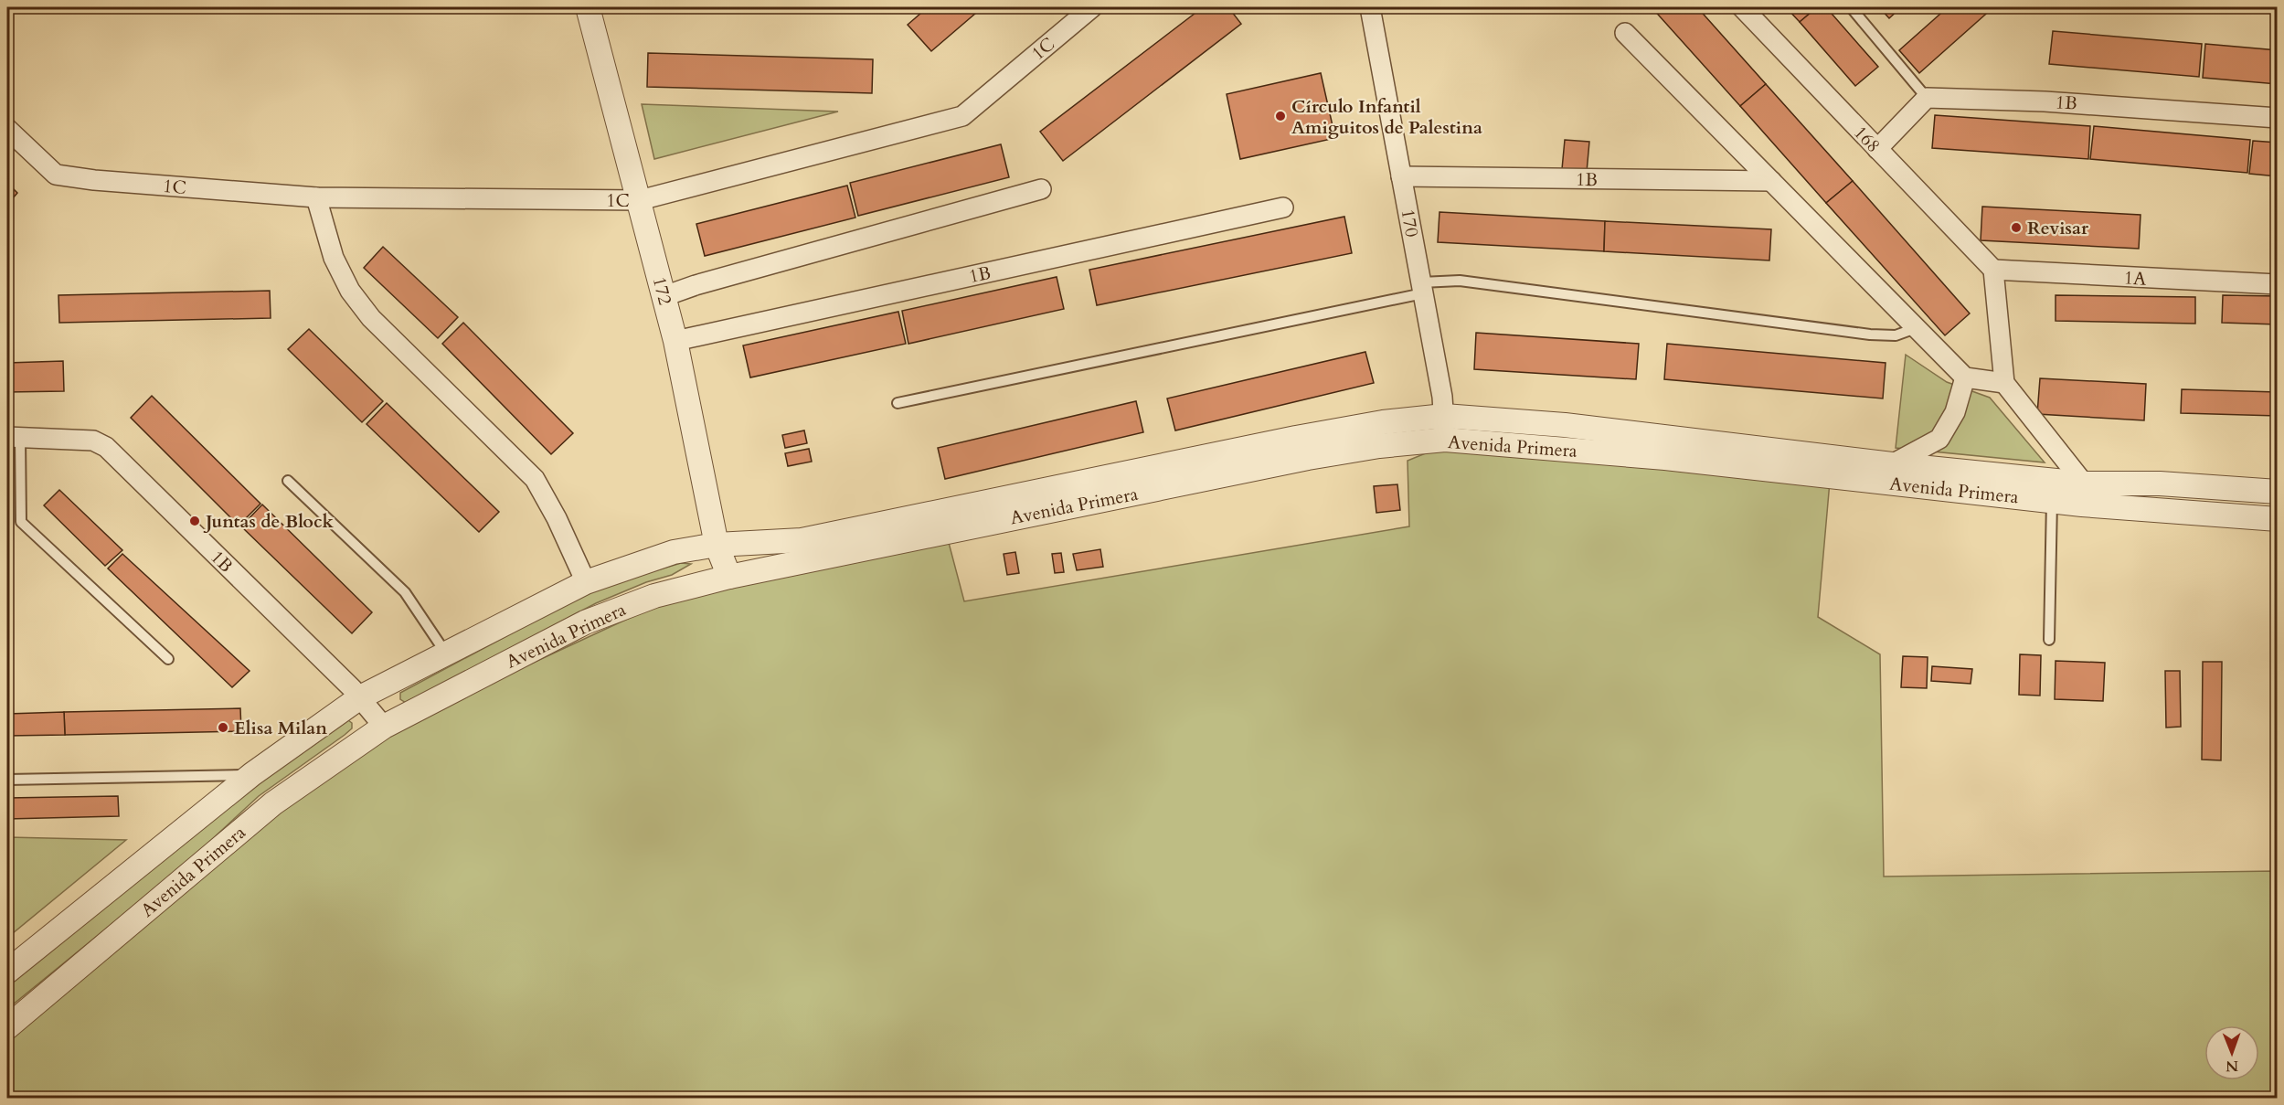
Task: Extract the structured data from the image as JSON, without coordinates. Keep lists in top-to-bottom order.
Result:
{
  "streets": {
    "street": [
      "1C",
      "1B",
      "168",
      "170",
      "1A",
      "172",
      "Avenida Primera"
    ]
  },
  "crossings": [
    ["1C", "172"],
    ["1B", "170"],
    ["1B", "172"],
    ["1B", "Avenida Primera"],
    ["168", "1A"],
    ["170", "Avenida Primera"],
    ["172", "Avenida Primera"]
  ],
  "places": [
    "Círculo Infantil Amiguitos de Palestina",
    "Revisar",
    "Juntas de Block",
    "Elisa Milan"
  ],
  "north": "bottom"
}
